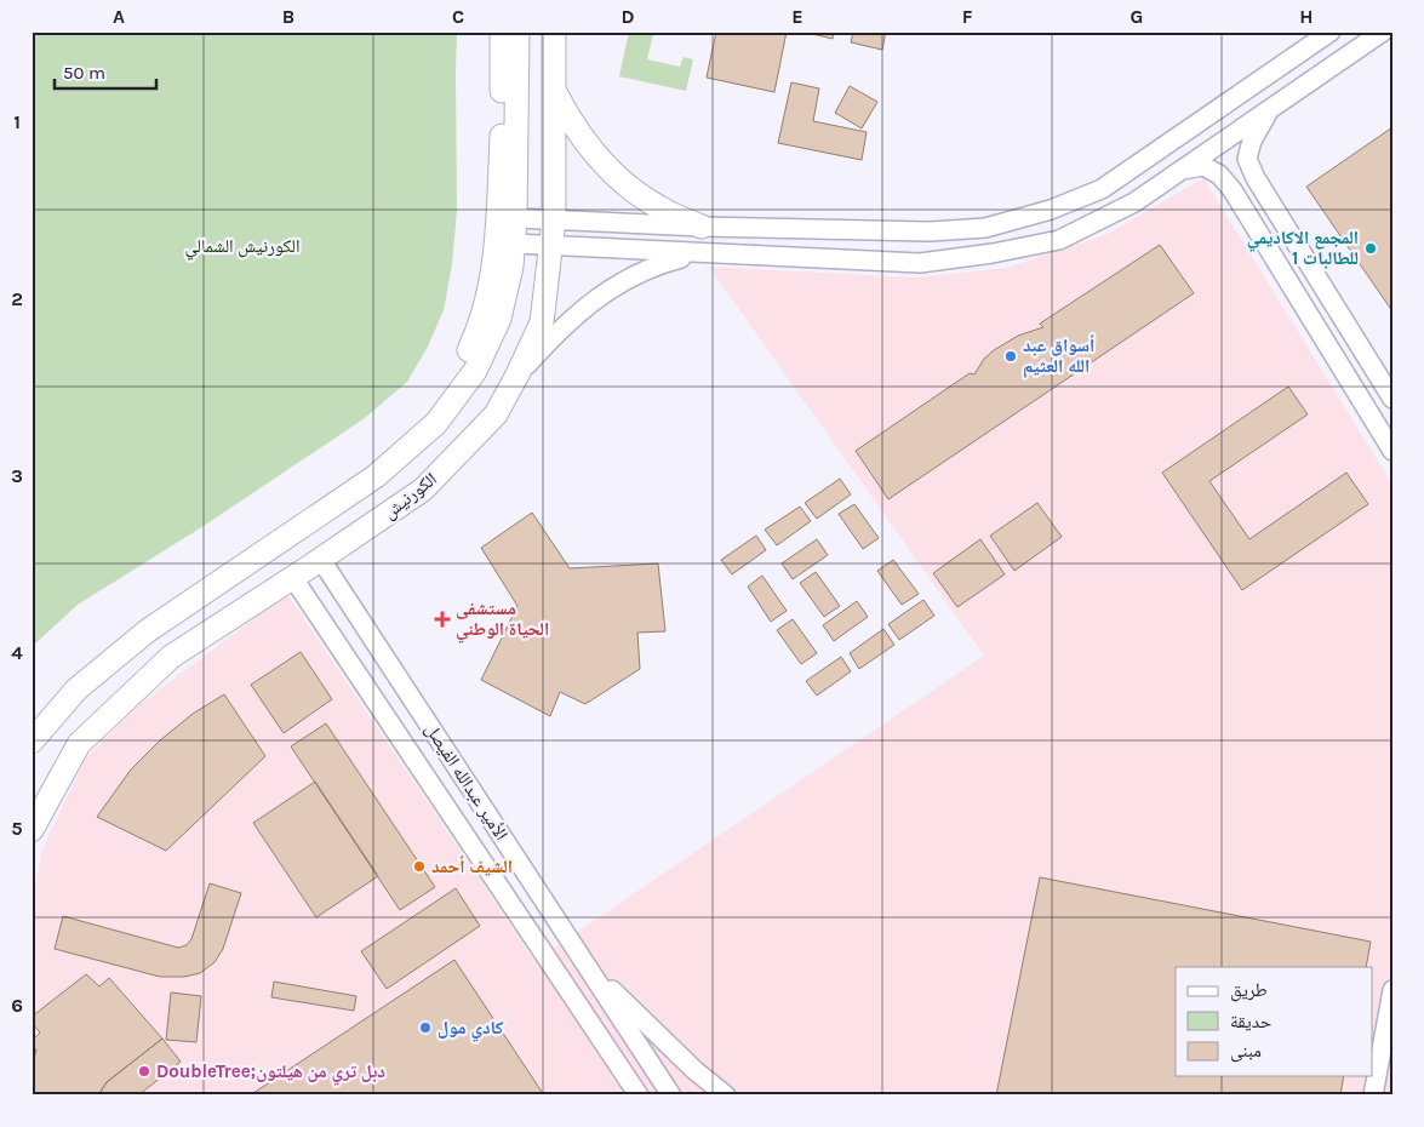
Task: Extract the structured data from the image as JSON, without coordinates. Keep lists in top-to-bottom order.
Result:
{
  "streets": {
    "main road": ["الكورنيش"],
    "street": ["الأمير عبدالله الفيصل"]
  },
  "crossings": [
    ["الكورنيش", "الأمير عبدالله الفيصل"]
  ],
  "parks": ["الكورنيش الشمالي"],
  "places": {
    "other": [
      "المجمع الاكاديمي 1 للطالبات",
      "أسواق عبد الله العثيم",
      "الشيف أحمد",
      "كادي مول",
      "DoubleTree;دبل تري من هيلتون"
    ],
    "health": ["مستشفى الحياة الوطني"]
  },
  "legend": ["طريق", "حديقة", "مبنى"],
  "scale_bar": "50 m",
  "grid": {
    "columns": [
      "A",
      "B",
      "C",
      "D",
      "E",
      "F",
      "G",
      "H"
    ],
    "rows": [
      "1",
      "2",
      "3",
      "4",
      "5",
      "6"
    ]
  }
}
